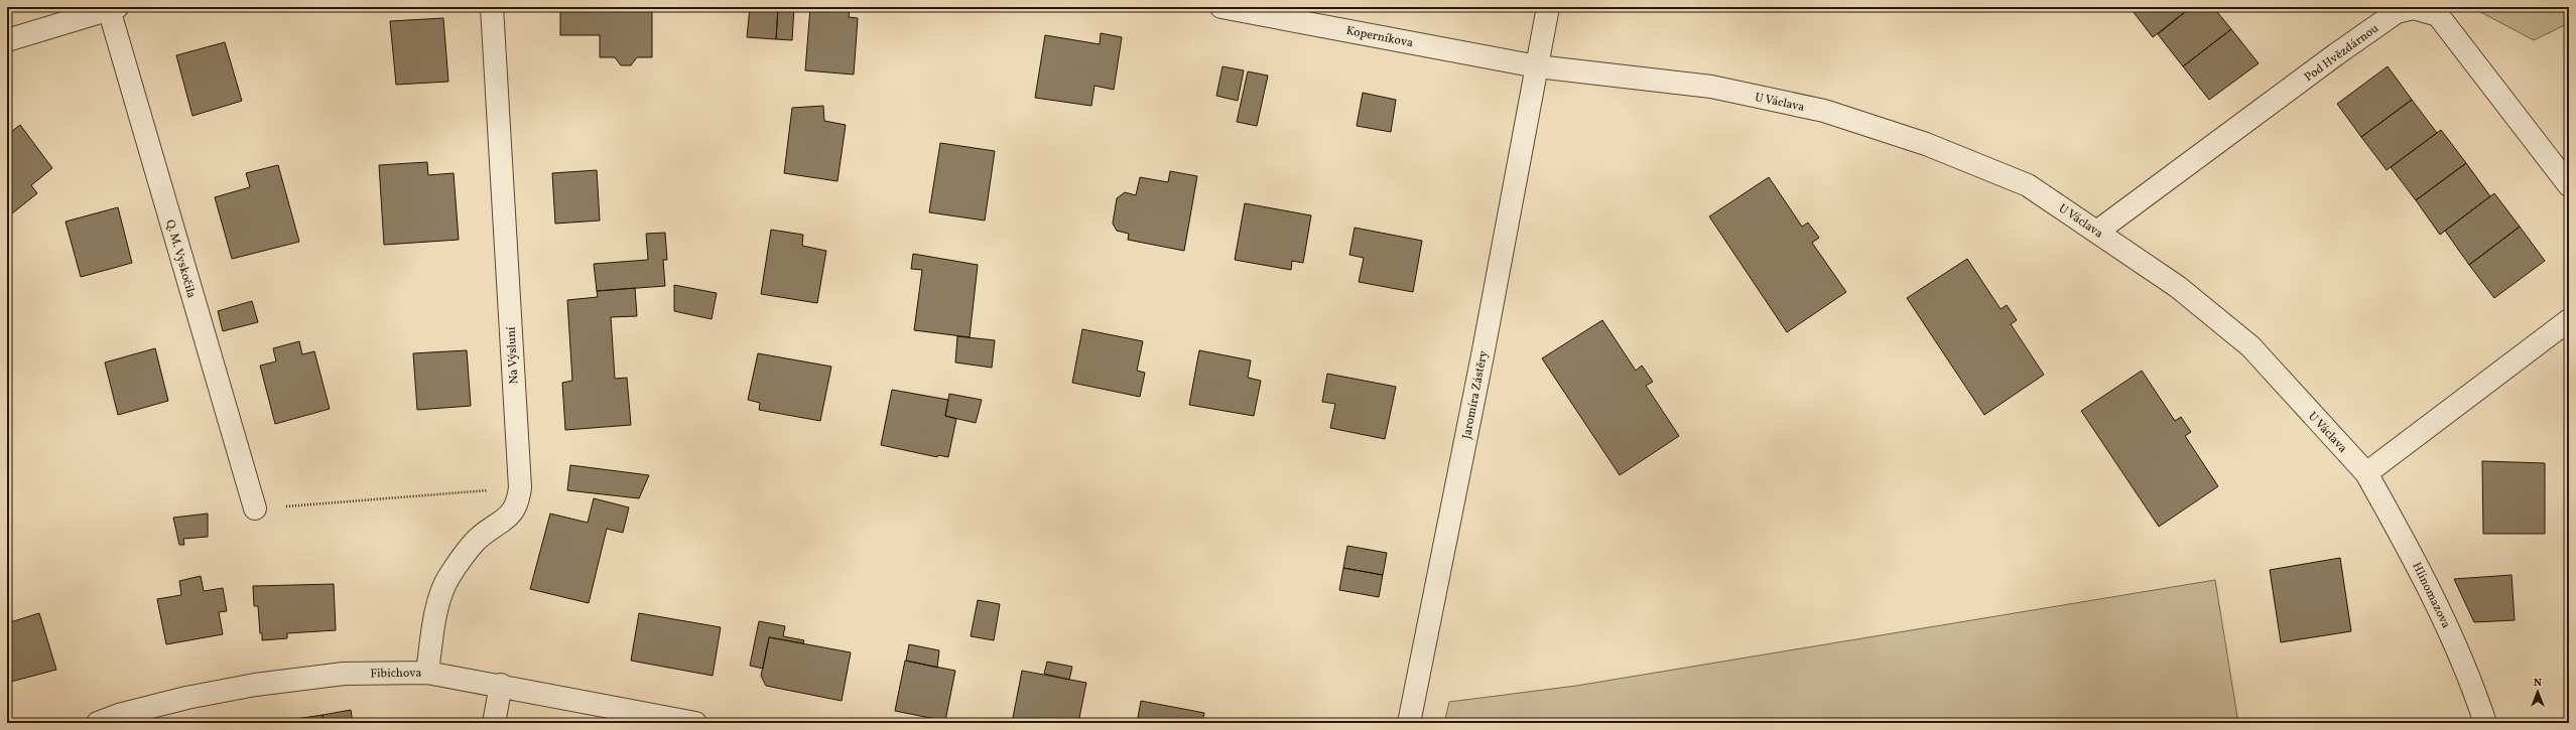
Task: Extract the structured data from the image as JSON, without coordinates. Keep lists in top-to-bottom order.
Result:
{
  "streets": {
    "street": [
      "Koperníkova",
      "Pod Hvězdárnou",
      "U Václava",
      "Q. M. Vyskočila",
      "Na Výsluní",
      "Jaromíra Zástěry",
      "Hlinomazova",
      "Fibichova"
    ]
  },
  "crossings": [
    ["Koperníkova", "U Václava"],
    ["Koperníkova", "Jaromíra Zástěry"],
    ["Pod Hvězdárnou", "U Václava"],
    ["U Václava", "Jaromíra Zástěry"],
    ["U Václava", "Hlinomazova"],
    ["Na Výsluní", "Fibichova"]
  ],
  "north": "top"
}
